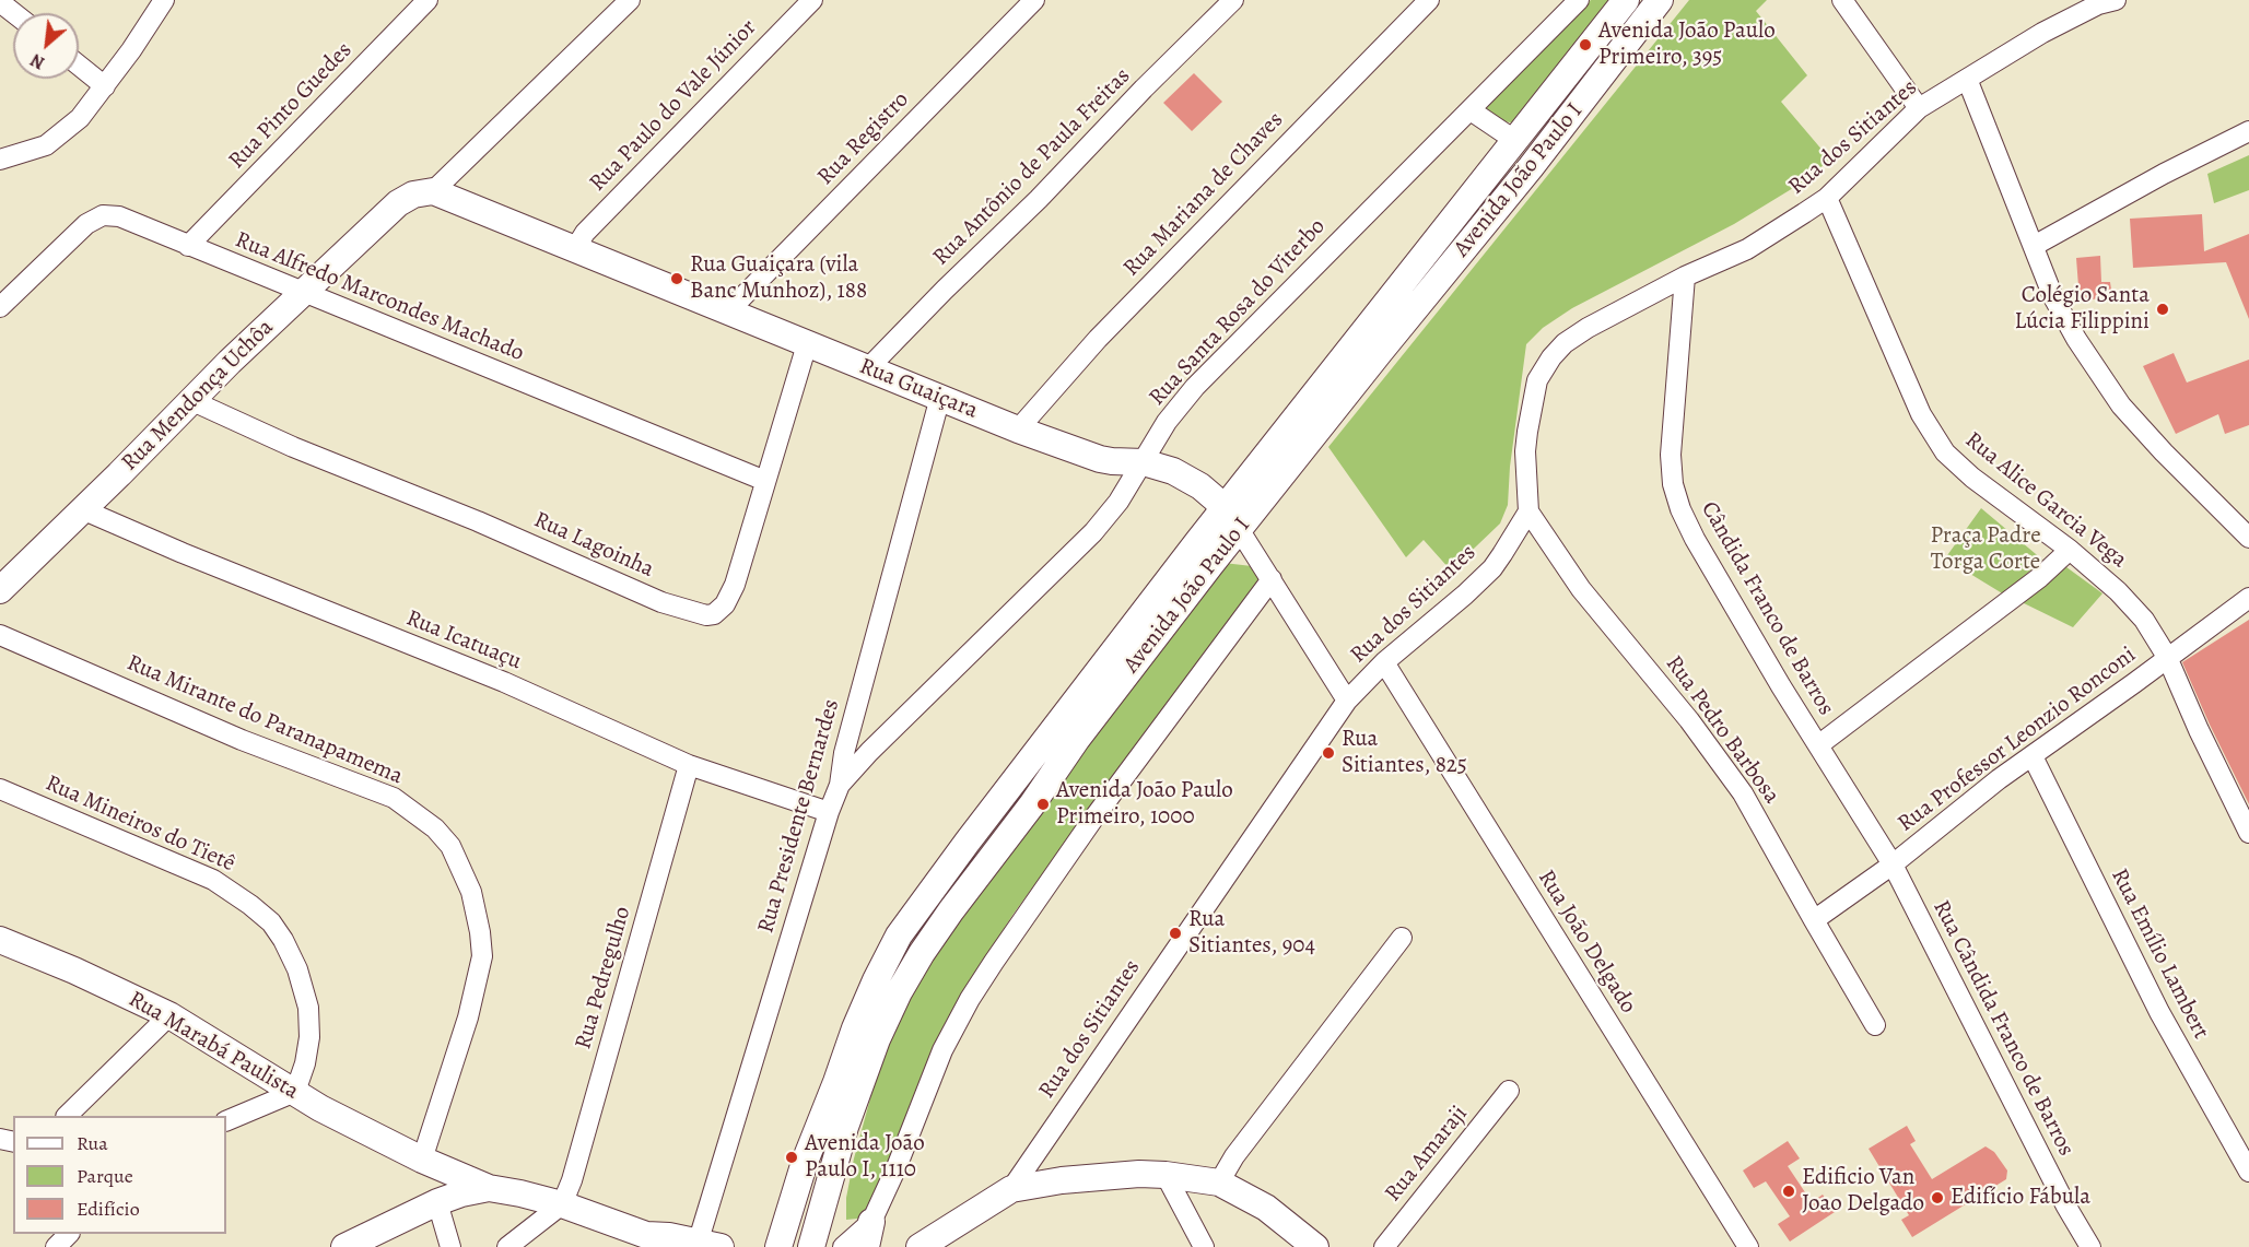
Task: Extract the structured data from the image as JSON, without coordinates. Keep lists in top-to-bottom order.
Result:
{
  "streets": {
    "main road": [
      "Avenida João Paulo I",
      "Rua Guaiçara",
      "Rua Mendonça Uchôa",
      "Rua Marabá Paulista"
    ],
    "street": [
      "Rua Pinto Guedes",
      "Rua Paulo do Vale Júnior",
      "Rua dos Sitiantes",
      "Rua Registro",
      "Rua Antônio de Paula Freitas",
      "Rua Mariana de Chaves",
      "Rua Alfredo Marcondes Machado",
      "Rua Santa Rosa do Viterbo",
      "Rua Alice Garcia Vega",
      "Rua Lagoinha",
      "Cândida Franco de Barros",
      "Rua Icatuaçu",
      "Rua Mirante do Paranapamema",
      "Rua Pedro Barbosa",
      "Rua Professor Leonzio Ronconi",
      "Rua Presidente Bernardes",
      "Rua Mineiros do Tietê",
      "Rua João Delgado",
      "Rua Emílio Lambert",
      "Rua Pedregulho",
      "Rua Cândida Franco de Barros",
      "Rua Amaraji"
    ]
  },
  "crossings": [
    ["Rua Pinto Guedes", "Rua Alfredo Marcondes Machado"],
    ["Rua Paulo do Vale Júnior", "Rua Guaiçara"],
    ["Rua dos Sitiantes", "Rua Guaiçara"],
    ["Rua dos Sitiantes", "Rua Alice Garcia Vega"],
    ["Rua dos Sitiantes", "Cândida Franco de Barros"],
    ["Rua dos Sitiantes", "Rua Pedro Barbosa"],
    ["Rua dos Sitiantes", "Rua João Delgado"],
    ["Rua Registro", "Rua Guaiçara"],
    ["Rua Antônio de Paula Freitas", "Rua Guaiçara"],
    ["Avenida João Paulo I", "Rua Guaiçara"],
    ["Rua Mariana de Chaves", "Rua Guaiçara"],
    ["Rua Alfredo Marcondes Machado", "Rua Mendonça Uchôa"],
    ["Rua Alfredo Marcondes Machado", "Rua Lagoinha"],
    ["Rua Santa Rosa do Viterbo", "Rua Guaiçara"],
    ["Rua Santa Rosa do Viterbo", "Rua Presidente Bernardes"],
    ["Rua Guaiçara", "Rua Mendonça Uchôa"],
    ["Rua Guaiçara", "Rua Lagoinha"],
    ["Rua Guaiçara", "Rua Presidente Bernardes"],
    ["Rua Mendonça Uchôa", "Rua Lagoinha"],
    ["Rua Mendonça Uchôa", "Rua Icatuaçu"],
    ["Rua Alice Garcia Vega", "Rua Professor Leonzio Ronconi"],
    ["Cândida Franco de Barros", "Rua Professor Leonzio Ronconi"],
    ["Cândida Franco de Barros", "Rua Cândida Franco de Barros"],
    ["Rua Icatuaçu", "Rua Presidente Bernardes"],
    ["Rua Icatuaçu", "Rua Pedregulho"],
    ["Rua Mirante do Paranapamema", "Rua Marabá Paulista"],
    ["Rua Pedro Barbosa", "Rua Professor Leonzio Ronconi"],
    ["Rua Professor Leonzio Ronconi", "Rua Emílio Lambert"],
    ["Rua Professor Leonzio Ronconi", "Rua Cândida Franco de Barros"],
    ["Rua Mineiros do Tietê", "Rua Marabá Paulista"]
  ],
  "parks": ["Praça Padre Torga Corte"],
  "places": [
    "Avenida João Paulo Primeiro, 395",
    "Rua Guaiçara (vila Banc Munhoz), 188",
    "Colégio Santa Lúcia Filippini",
    "Rua Sitiantes, 825",
    "Avenida João Paulo Primeiro, 1000",
    "Rua Sitiantes, 904",
    "Avenida João Paulo I, 1110",
    "Edificio Van Joao Delgado",
    "Edifício Fábula"
  ],
  "legend": ["Rua", "Parque", "Edifício"],
  "north": "bottom left"
}
